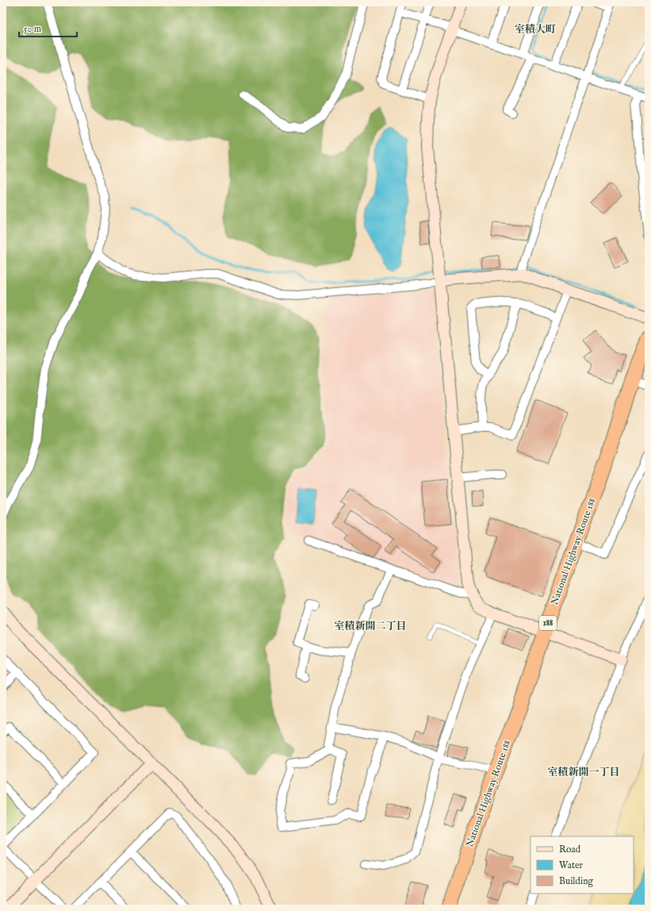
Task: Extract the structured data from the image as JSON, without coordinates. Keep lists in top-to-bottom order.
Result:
{
  "streets": {
    "highway": ["National Highway Route 188", "188"]
  },
  "districts": ["室積大町", "室積新開二丁目", "室積新開一丁目"],
  "legend": ["Road", "Water", "Building"],
  "scale_bar": "50 m"
}
